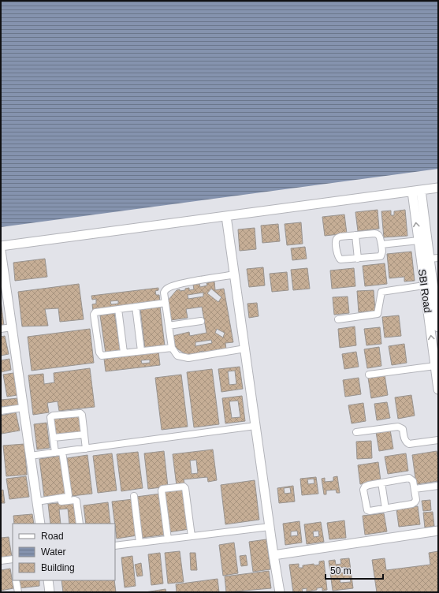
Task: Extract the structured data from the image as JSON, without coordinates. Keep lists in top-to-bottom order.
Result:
{
  "streets": {
    "street": ["SBI Road"]
  },
  "legend": ["Road", "Water", "Building"],
  "scale_bar": "50 m"
}
